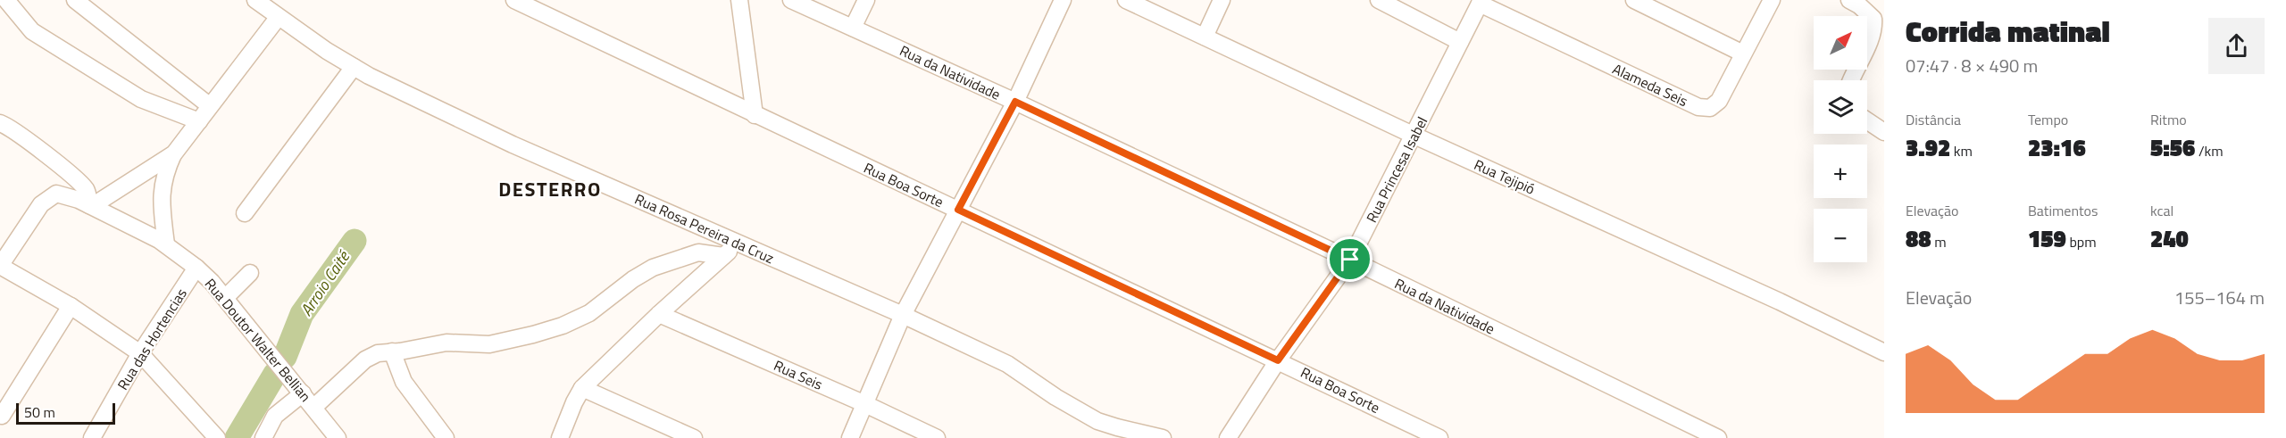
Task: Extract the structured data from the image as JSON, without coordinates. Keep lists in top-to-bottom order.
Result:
{
  "streets": {
    "street": [
      "Rua da Natividade",
      "Alameda Seis",
      "Rua Princesa Isabel",
      "Rua Tejipió",
      "Rua Boa Sorte",
      "Rua Rosa Pereira da Cruz",
      "Rua das Hortencias",
      "Rua Doutor Walter Bellian",
      "Rua Seis"
    ]
  },
  "crossings": [
    ["Rua da Natividade", "Rua Princesa Isabel"],
    ["Alameda Seis", "Rua Princesa Isabel"],
    ["Rua Princesa Isabel", "Rua Tejipió"],
    ["Rua Princesa Isabel", "Rua Boa Sorte"],
    ["Rua das Hortencias", "Rua Doutor Walter Bellian"]
  ],
  "districts": ["DESTERRO"],
  "water": ["Arroio Caité"],
  "scale_bar": "50 m",
  "north": "top right",
  "page": {
    "heading": ["Corrida matinal", "07:47 · 8 × 490 m"],
    "map_buttons": ["+", "−"],
    "stats": [
      ["Distância", "3.92 km"],
      ["Tempo", "23:16"],
      ["Ritmo", "5:56 /km"],
      ["Elevação", "88 m"],
      ["Batimentos", "159 bpm"],
      ["kcal", "240"]
    ],
    "chart": ["Elevação", "155–164 m"],
    "scale": "50 m"
  }
}
